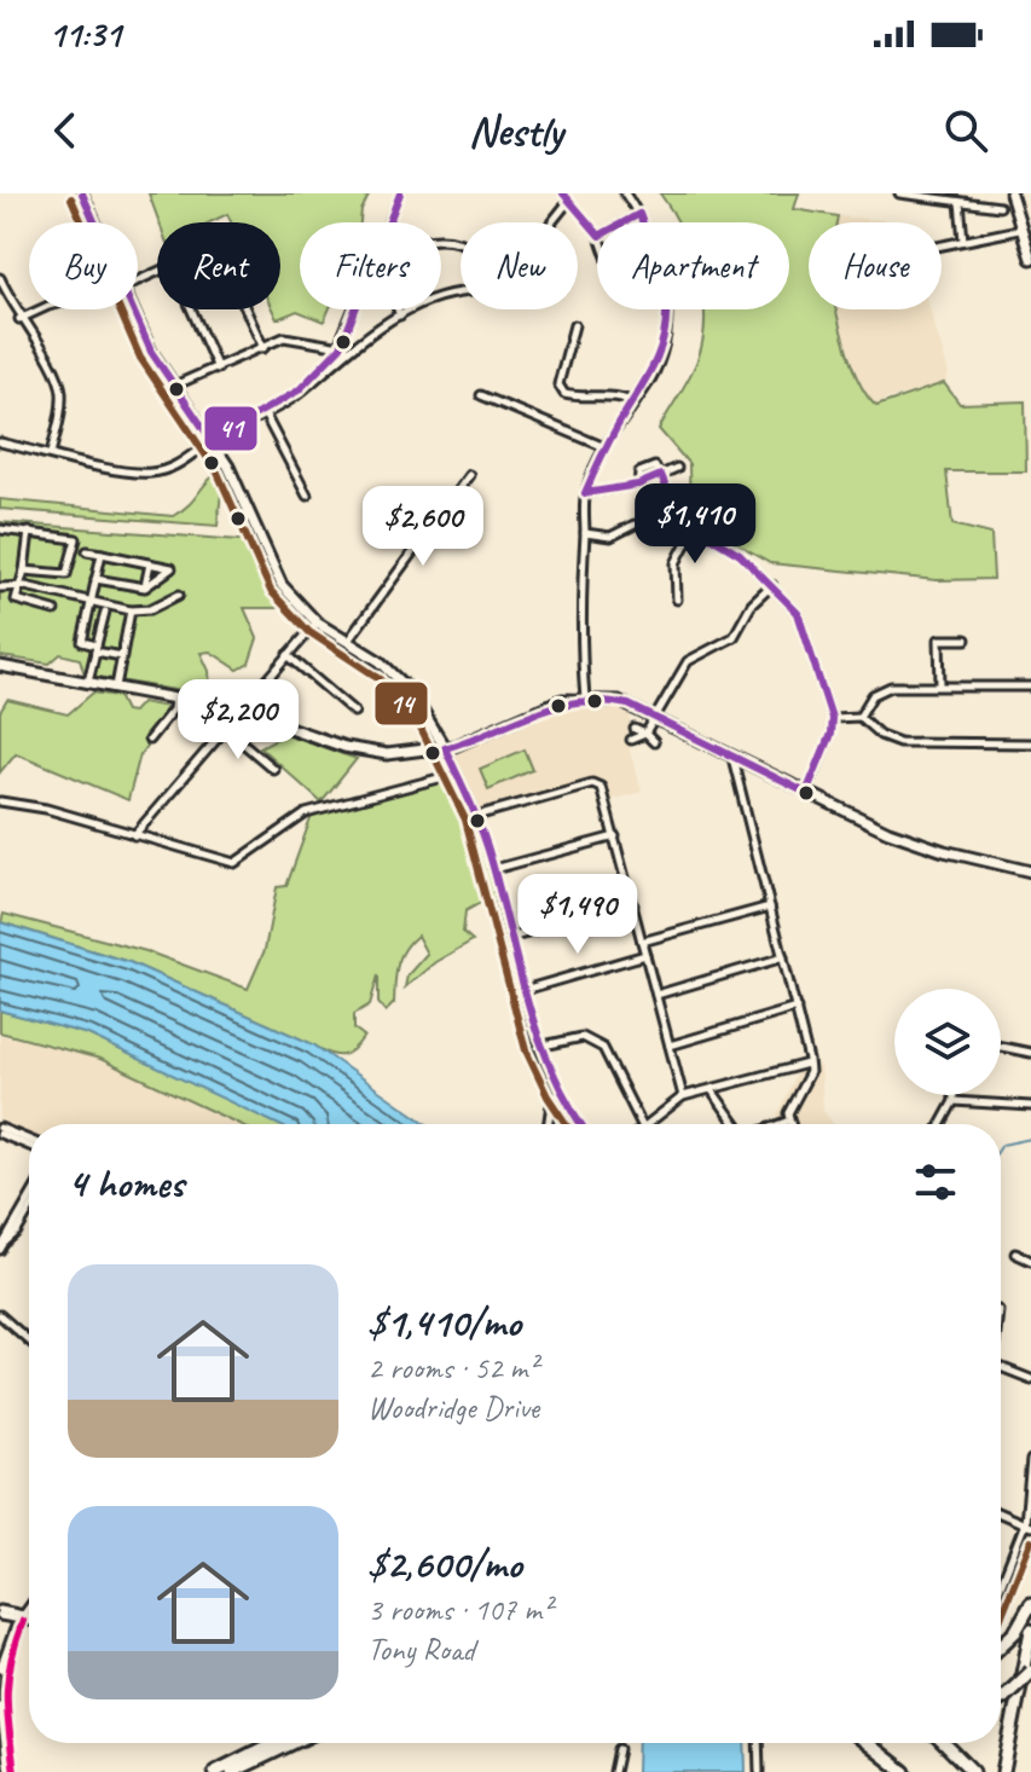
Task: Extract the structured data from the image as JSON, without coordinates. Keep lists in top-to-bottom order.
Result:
{
  "lines": ["transit line 41", "transit line 14"],
  "page": {
    "status": "11:31",
    "header": "Nestly",
    "chip": [
      "Buy",
      "Rent",
      "Filters",
      "New",
      "Apartment",
      "House"
    ],
    "price": [
      "$1,410",
      "$2,600",
      "$2,200",
      "$1,490"
    ],
    "heading": "4 homes",
    "list": [
      {
        "name": "$1,410/mo",
        "note": "2 rooms · 52 m² · Woodridge Drive"
      },
      {
        "name": "$2,600/mo",
        "note": "3 rooms · 107 m² · Tony Road"
      }
    ]
  }
}
